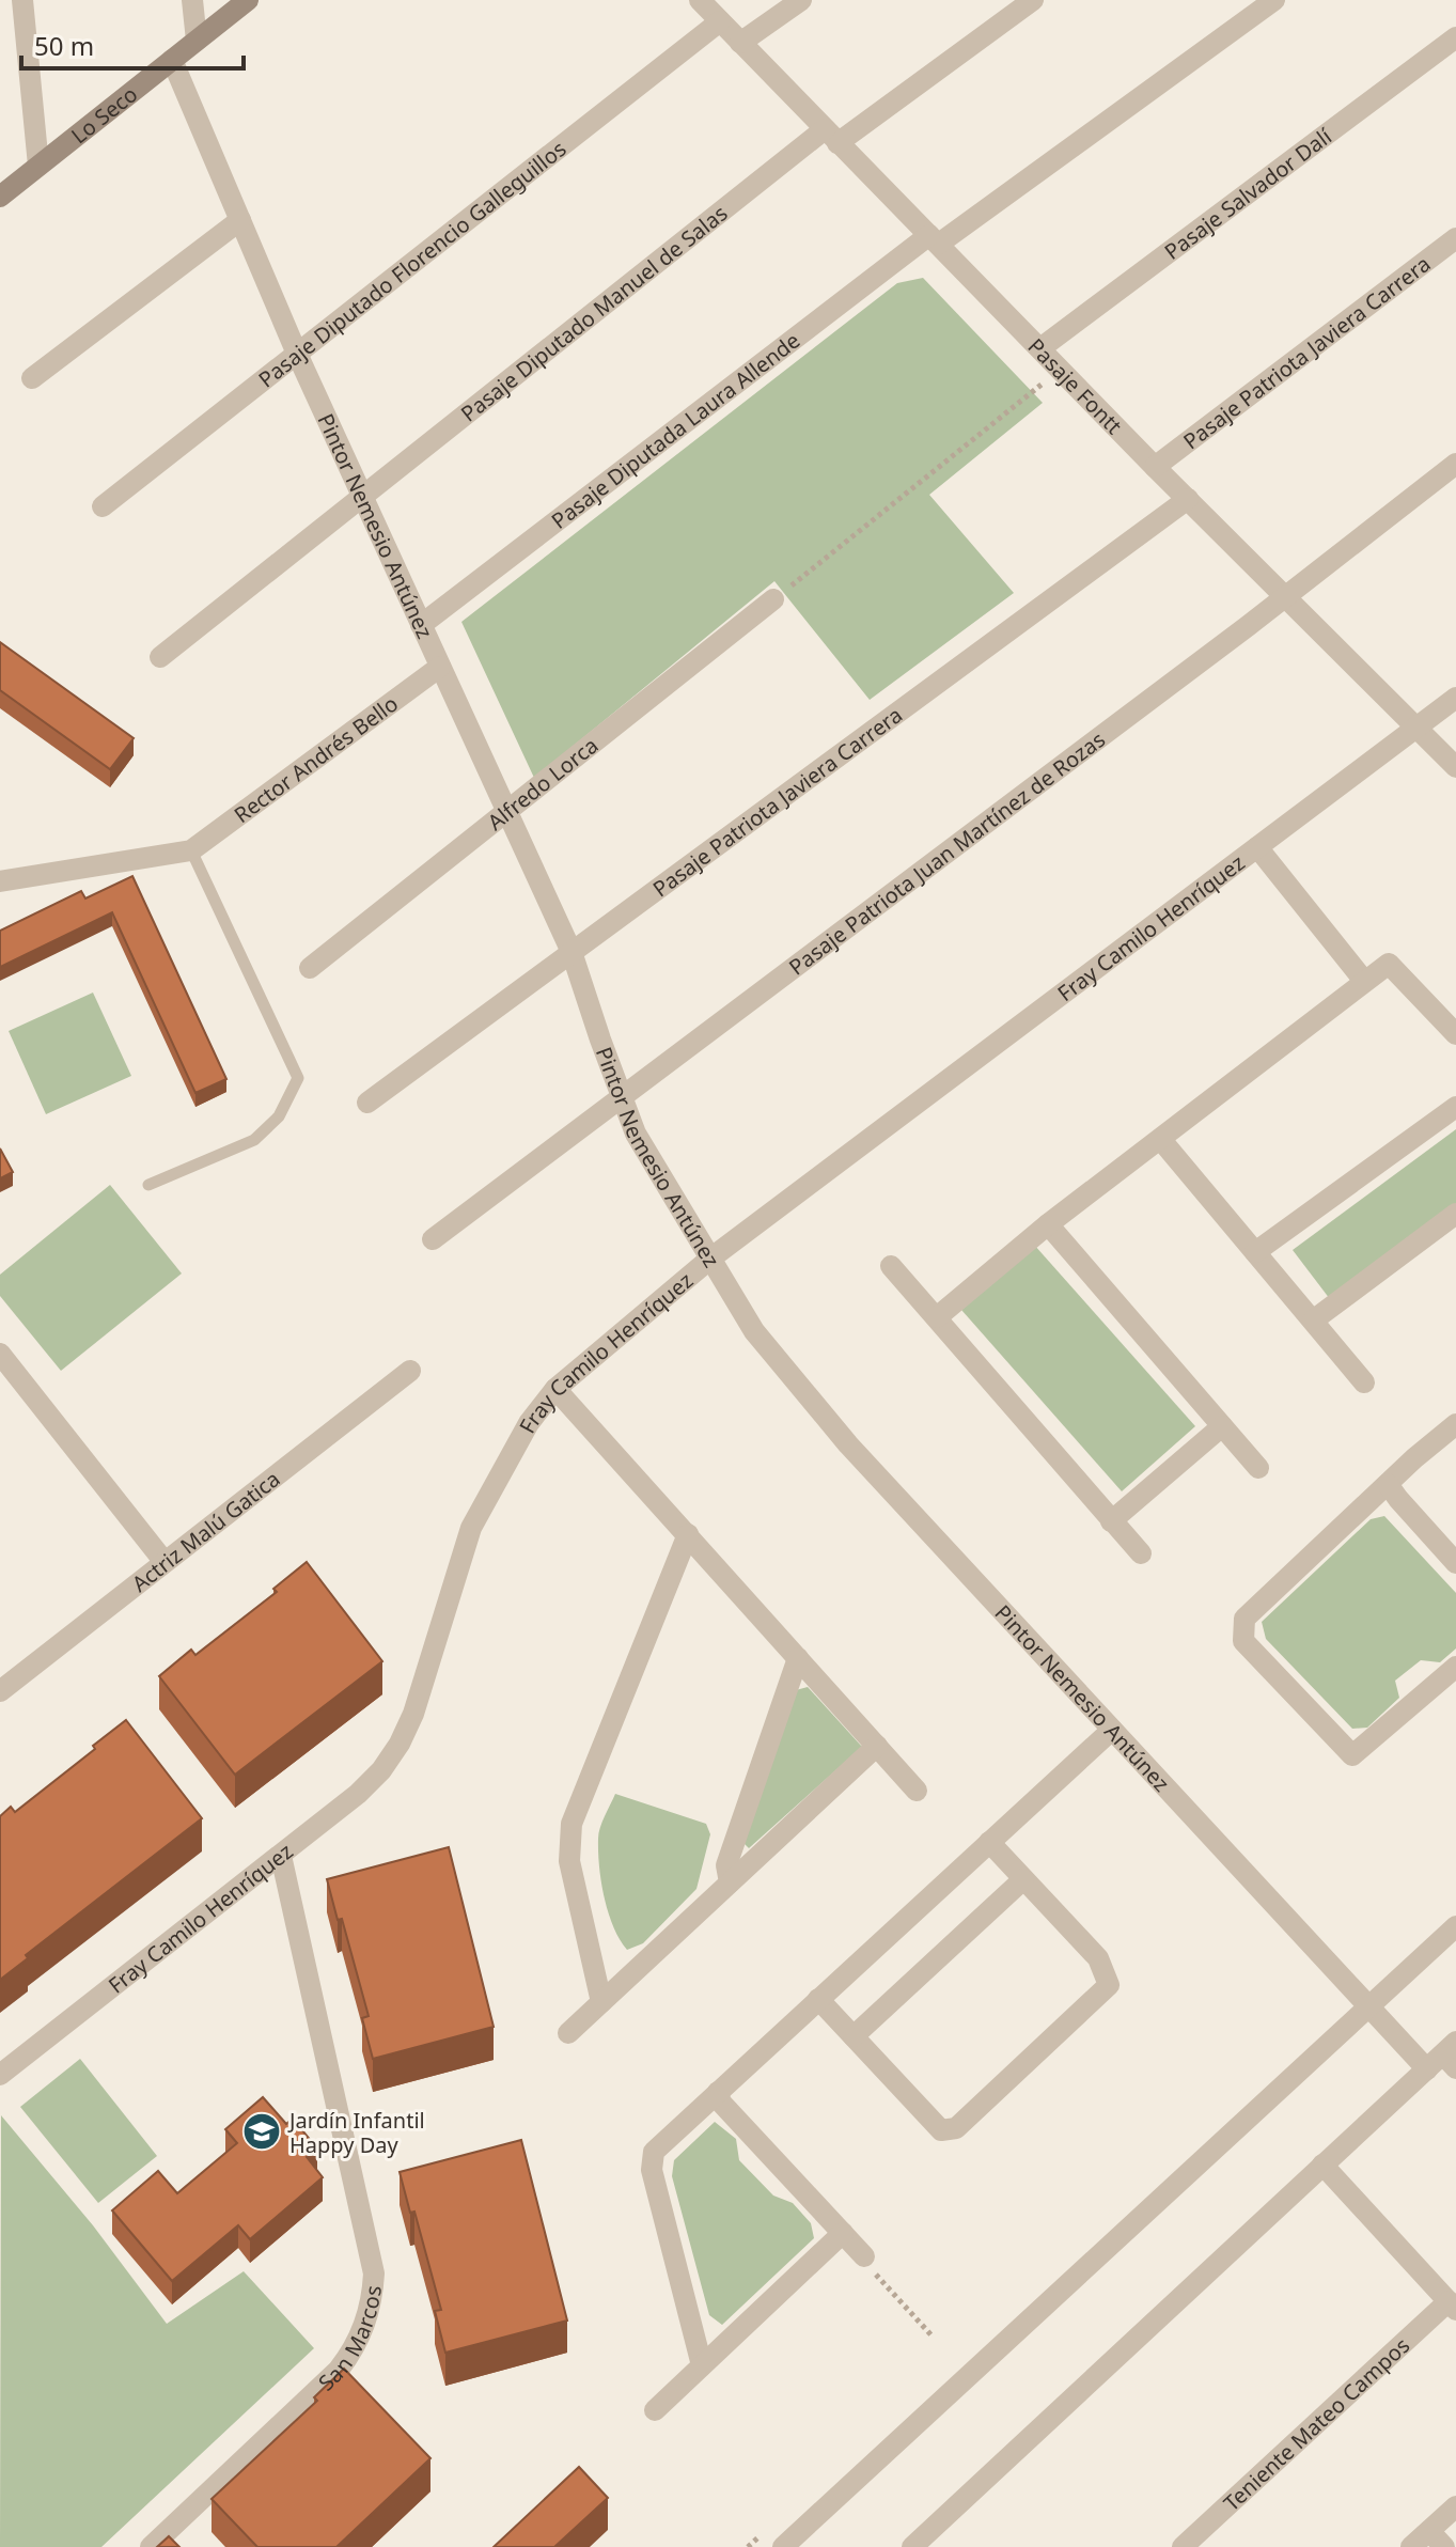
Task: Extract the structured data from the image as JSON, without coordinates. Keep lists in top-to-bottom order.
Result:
{
  "streets": {
    "main road": ["Lo Seco"],
    "street": [
      "Pasaje Salvador Dalí",
      "Pasaje Diputado Florencio Galleguillos",
      "Pasaje Diputado Manuel de Salas",
      "Pasaje Patriota Javiera Carrera",
      "Pasaje Fontt",
      "Pasaje Diputada Laura Allende",
      "Pintor Nemesio Antúnez",
      "Rector Andrés Bello",
      "Alfredo Lorca",
      "Pasaje Patriota Juan Martínez de Rozas",
      "Fray Camilo Henríquez",
      "Actriz Malú Gatica",
      "San Marcos",
      "Teniente Mateo Campos"
    ]
  },
  "crossings": [
    ["Lo Seco", "Pintor Nemesio Antúnez"],
    ["Pasaje Salvador Dalí", "Pasaje Fontt"],
    ["Pasaje Diputado Florencio Galleguillos", "Pasaje Fontt"],
    ["Pasaje Diputado Florencio Galleguillos", "Pintor Nemesio Antúnez"],
    ["Pasaje Diputado Manuel de Salas", "Pasaje Fontt"],
    ["Pasaje Diputado Manuel de Salas", "Pintor Nemesio Antúnez"],
    ["Pasaje Patriota Javiera Carrera", "Pasaje Fontt"],
    ["Pasaje Patriota Javiera Carrera", "Pintor Nemesio Antúnez"],
    ["Pasaje Fontt", "Pasaje Diputada Laura Allende"],
    ["Pasaje Fontt", "Pasaje Patriota Juan Martínez de Rozas"],
    ["Pasaje Fontt", "Fray Camilo Henríquez"],
    ["Pasaje Diputada Laura Allende", "Pintor Nemesio Antúnez"],
    ["Pintor Nemesio Antúnez", "Rector Andrés Bello"],
    ["Pintor Nemesio Antúnez", "Alfredo Lorca"],
    ["Pintor Nemesio Antúnez", "Pasaje Patriota Juan Martínez de Rozas"],
    ["Pintor Nemesio Antúnez", "Fray Camilo Henríquez"],
    ["Fray Camilo Henríquez", "San Marcos"]
  ],
  "places": {
    "school or university": ["Jardín Infantil Happy Day"]
  },
  "scale_bar": "50 m"
}
